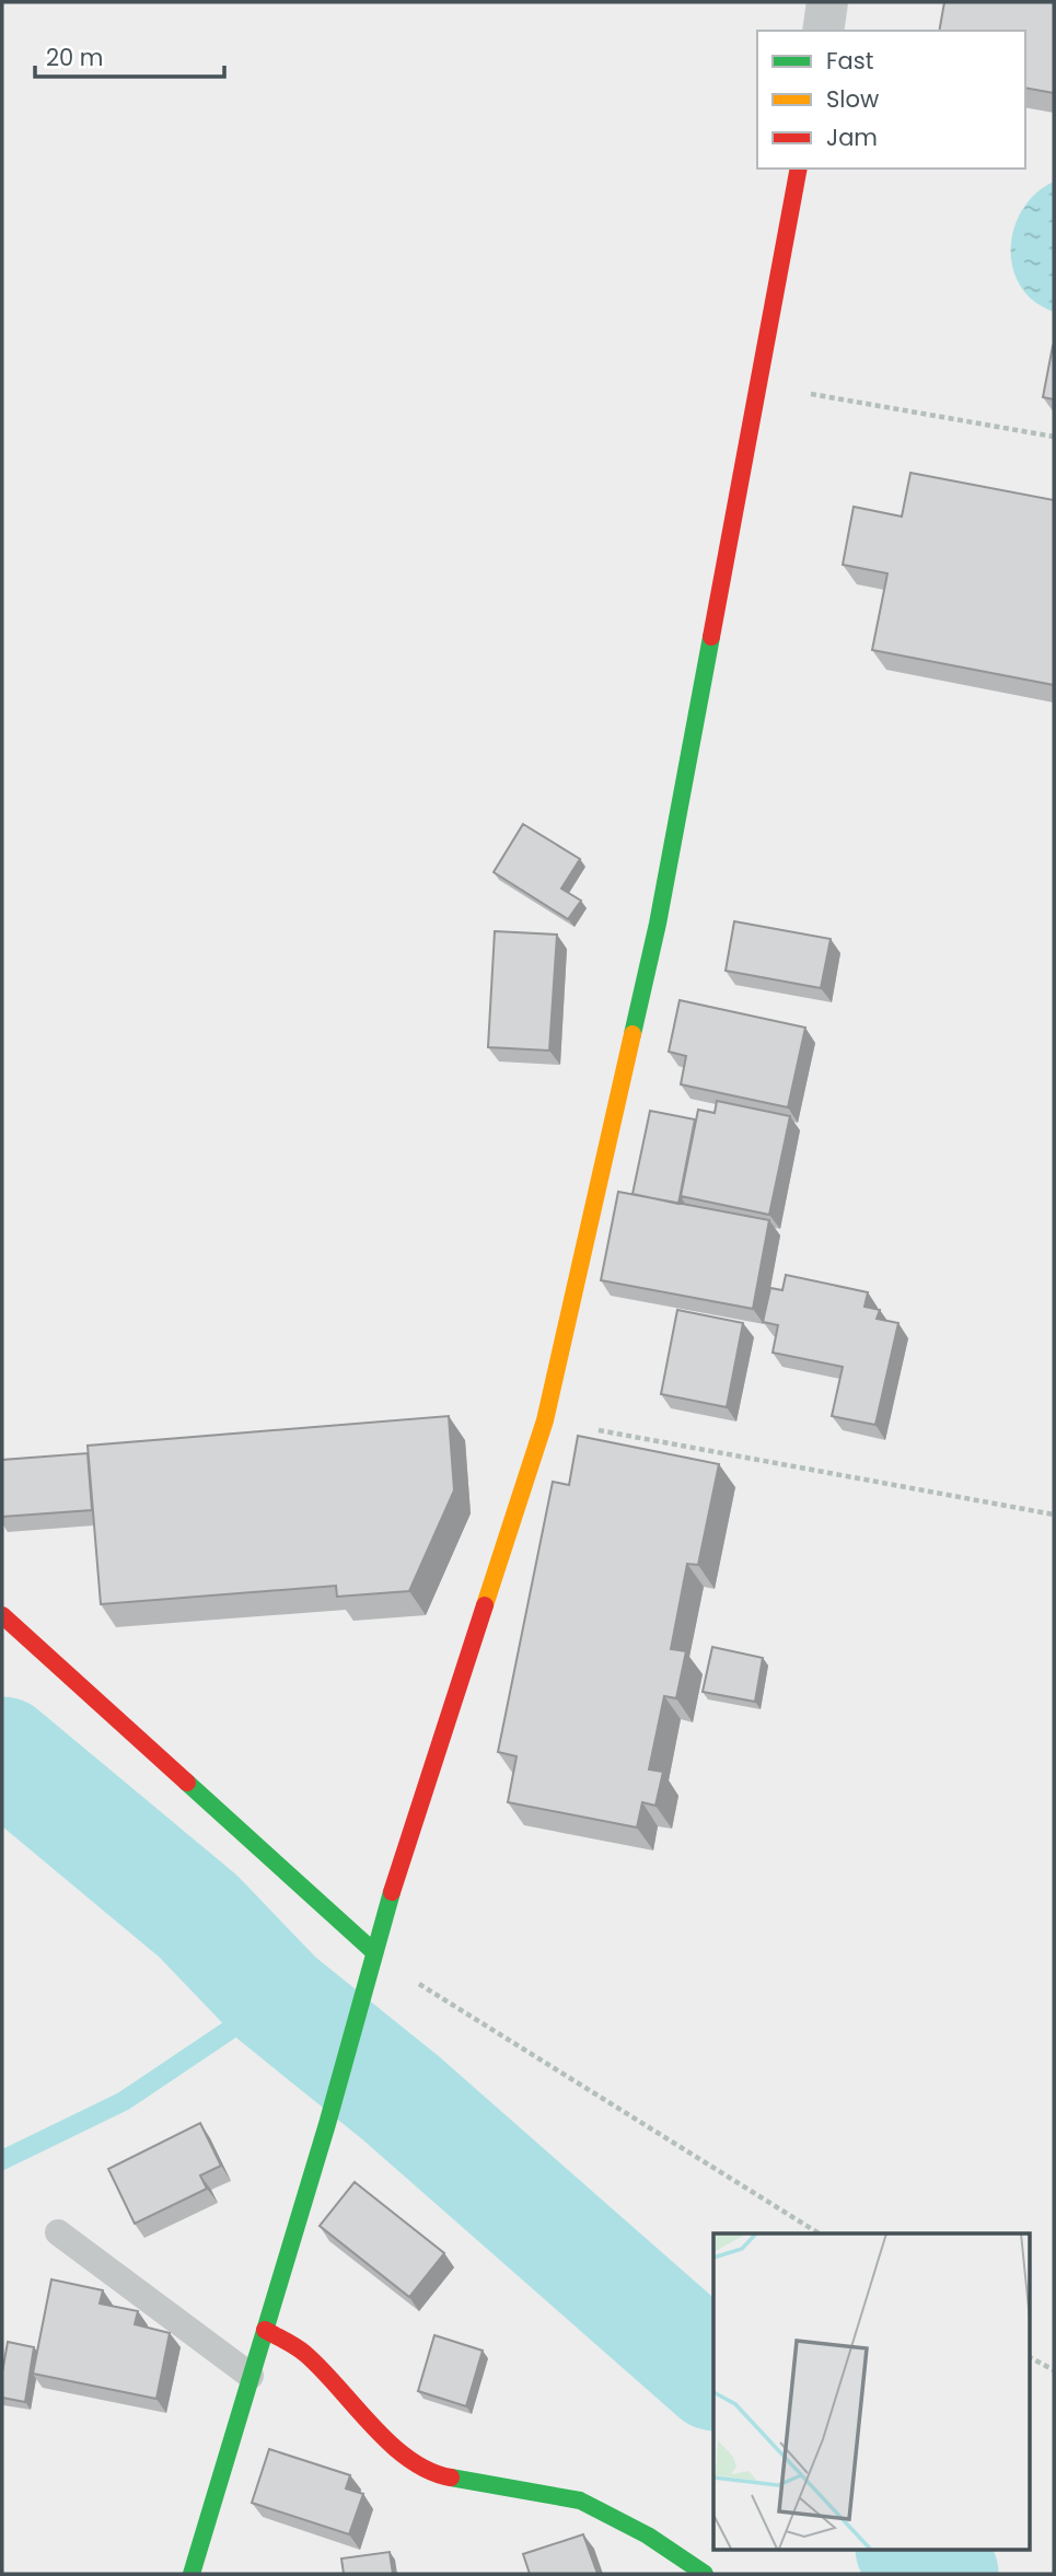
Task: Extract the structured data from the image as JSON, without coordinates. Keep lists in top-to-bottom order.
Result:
{
  "legend": ["Fast", "Slow", "Jam"],
  "scale_bar": "20 m"
}
